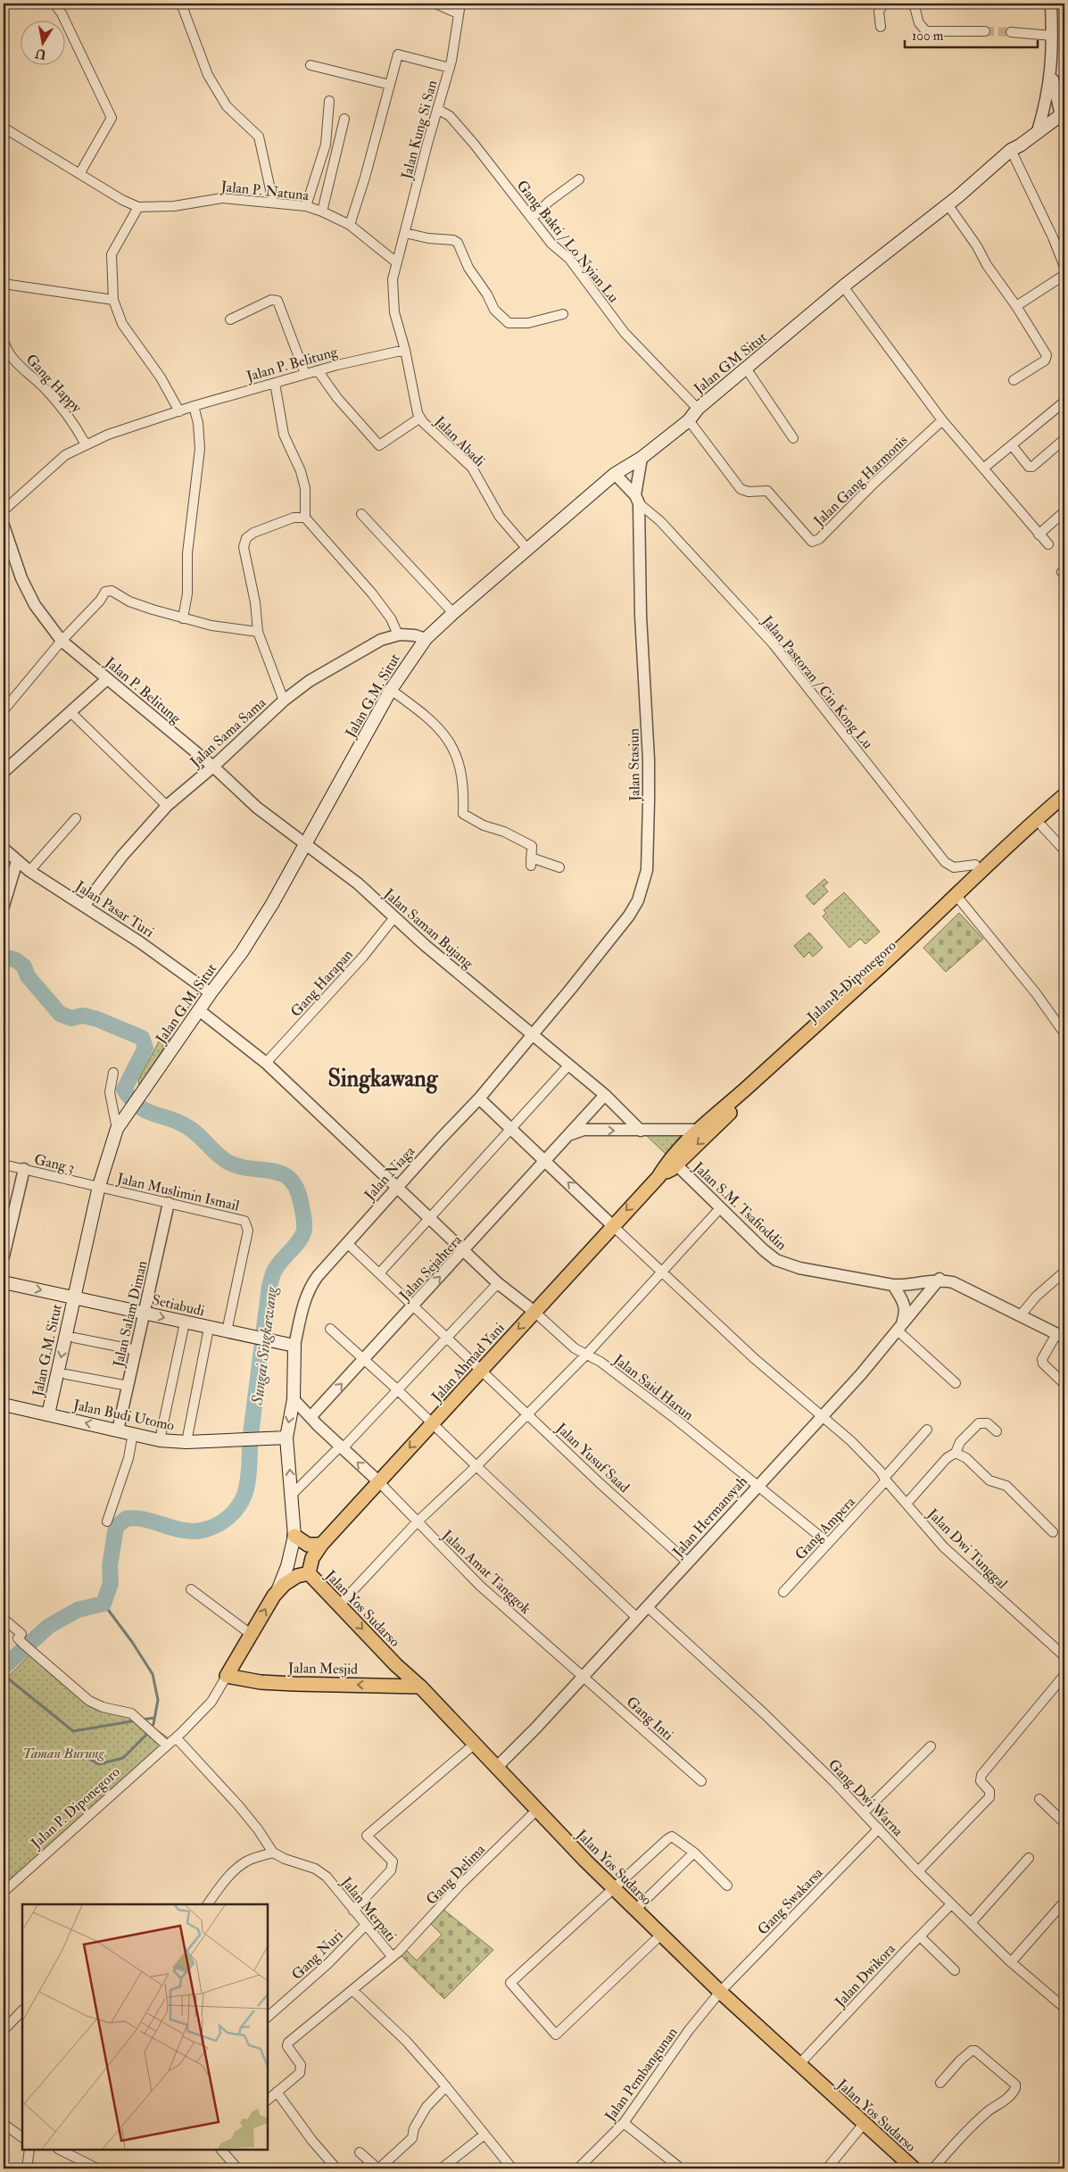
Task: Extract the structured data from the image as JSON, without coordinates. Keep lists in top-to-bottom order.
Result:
{
  "streets": {
    "main road": [
      "Jalan GM Situt",
      "Jalan G.M. Situt",
      "Jalan P. Diponegoro",
      "Setiabudi",
      "Jalan Ahmad Yani",
      "Jalan Budi Utomo",
      "Jalan Yos Sudarso",
      "Jalan Mesjid"
    ],
    "street": [
      "Jalan Kung Si San",
      "Jalan P. Natuna",
      "Gang Bakti / Lo Nyian Lu",
      "Jalan P. Belitung",
      "Gang Happy",
      "Jalan Abadi",
      "Jalan Gang Harmonis",
      "Jalan Pastoran / Cin Kong Lu",
      "Jalan Sama Sama",
      "Jalan Stasiun",
      "Jalan Pasar Turi",
      "Jalan Saman Bujang",
      "Gang Harapan",
      "Gang 3",
      "Jalan Niaga",
      "Jalan Muslimin Ismail",
      "Jalan S.M. Tsafioddin",
      "Jalan Sejahtera",
      "Jalan Salam Diman",
      "Jalan Said Harun",
      "Jalan Yusuf Saad",
      "Jalan Hermansyah",
      "Gang Ampera",
      "Jalan Dwi Tunggal",
      "Jalan Amat Tanggok",
      "Gang Inti",
      "Gang Dwi Warna",
      "Gang Delima",
      "Gang Swakarsa",
      "Jalan Merpati",
      "Gang Nuri",
      "Jalan Dwikora",
      "Jalan Pembangunan"
    ]
  },
  "crossings": [
    ["Jalan Kung Si San", "Jalan P. Natuna"],
    ["Jalan Kung Si San", "Gang Bakti / Lo Nyian Lu"],
    ["Jalan Kung Si San", "Jalan Abadi"],
    ["Jalan P. Natuna", "Jalan Abadi"],
    ["Gang Bakti / Lo Nyian Lu", "Jalan GM Situt"],
    ["Jalan GM Situt", "Jalan Abadi"],
    ["Jalan GM Situt", "Jalan Gang Harmonis"],
    ["Jalan GM Situt", "Jalan G.M. Situt"],
    ["Jalan GM Situt", "Jalan Sama Sama"],
    ["Jalan GM Situt", "Jalan Stasiun"],
    ["Jalan P. Belitung", "Gang Happy"],
    ["Jalan P. Belitung", "Jalan Abadi"],
    ["Jalan P. Belitung", "Jalan G.M. Situt"],
    ["Jalan P. Belitung", "Jalan Sama Sama"],
    ["Jalan P. Belitung", "Jalan Saman Bujang"],
    ["Jalan Pastoran / Cin Kong Lu", "Jalan Stasiun"],
    ["Jalan G.M. Situt", "Jalan Sama Sama"],
    ["Jalan G.M. Situt", "Jalan Pasar Turi"],
    ["Jalan G.M. Situt", "Jalan Saman Bujang"],
    ["Jalan G.M. Situt", "Gang 3"],
    ["Jalan G.M. Situt", "Jalan Muslimin Ismail"],
    ["Jalan G.M. Situt", "Setiabudi"],
    ["Jalan G.M. Situt", "Jalan Budi Utomo"],
    ["Jalan Sama Sama", "Jalan Pasar Turi"],
    ["Jalan Stasiun", "Jalan Saman Bujang"],
    ["Jalan Stasiun", "Jalan Niaga"],
    ["Jalan Saman Bujang", "Gang Harapan"],
    ["Jalan Saman Bujang", "Jalan Niaga"],
    ["Jalan Saman Bujang", "Jalan Sejahtera"],
    ["Jalan P. Diponegoro", "Jalan S.M. Tsafioddin"],
    ["Jalan P. Diponegoro", "Jalan Ahmad Yani"],
    ["Jalan P. Diponegoro", "Jalan Mesjid"],
    ["Gang 3", "Jalan Muslimin Ismail"],
    ["Jalan Niaga", "Setiabudi"],
    ["Jalan Niaga", "Jalan Yusuf Saad"],
    ["Jalan Muslimin Ismail", "Setiabudi"],
    ["Jalan Muslimin Ismail", "Jalan Salam Diman"],
    ["Jalan S.M. Tsafioddin", "Jalan Hermansyah"],
    ["Jalan Sejahtera", "Jalan Yusuf Saad"],
    ["Setiabudi", "Jalan Salam Diman"],
    ["Jalan Salam Diman", "Jalan Budi Utomo"],
    ["Jalan Ahmad Yani", "Jalan Said Harun"],
    ["Jalan Ahmad Yani", "Jalan Yusuf Saad"],
    ["Jalan Ahmad Yani", "Jalan Dwi Tunggal"],
    ["Jalan Ahmad Yani", "Jalan Amat Tanggok"],
    ["Jalan Ahmad Yani", "Jalan Yos Sudarso"],
    ["Jalan Said Harun", "Jalan Hermansyah"],
    ["Jalan Said Harun", "Gang Ampera"],
    ["Jalan Yusuf Saad", "Jalan Hermansyah"],
    ["Jalan Hermansyah", "Jalan Dwi Tunggal"],
    ["Jalan Hermansyah", "Jalan Amat Tanggok"],
    ["Jalan Hermansyah", "Jalan Yos Sudarso"],
    ["Jalan Hermansyah", "Gang Inti"],
    ["Jalan Hermansyah", "Gang Dwi Warna"],
    ["Gang Ampera", "Jalan Dwi Tunggal"],
    ["Jalan Amat Tanggok", "Gang Inti"],
    ["Jalan Yos Sudarso", "Jalan Mesjid"],
    ["Jalan Yos Sudarso", "Gang Delima"],
    ["Jalan Yos Sudarso", "Gang Swakarsa"],
    ["Jalan Yos Sudarso", "Jalan Dwikora"],
    ["Jalan Yos Sudarso", "Jalan Pembangunan"],
    ["Gang Dwi Warna", "Gang Swakarsa"],
    ["Gang Dwi Warna", "Jalan Dwikora"],
    ["Gang Delima", "Jalan Merpati"],
    ["Gang Swakarsa", "Jalan Pembangunan"],
    ["Jalan Merpati", "Gang Nuri"]
  ],
  "one_way": ["Setiabudi", "Jalan Ahmad Yani", "Jalan Mesjid"],
  "districts": ["Singkawang"],
  "water": ["Sungai Singkawang"],
  "parks": ["Taman Burung"],
  "scale_bar": "100 m",
  "north": "bottom"
}
